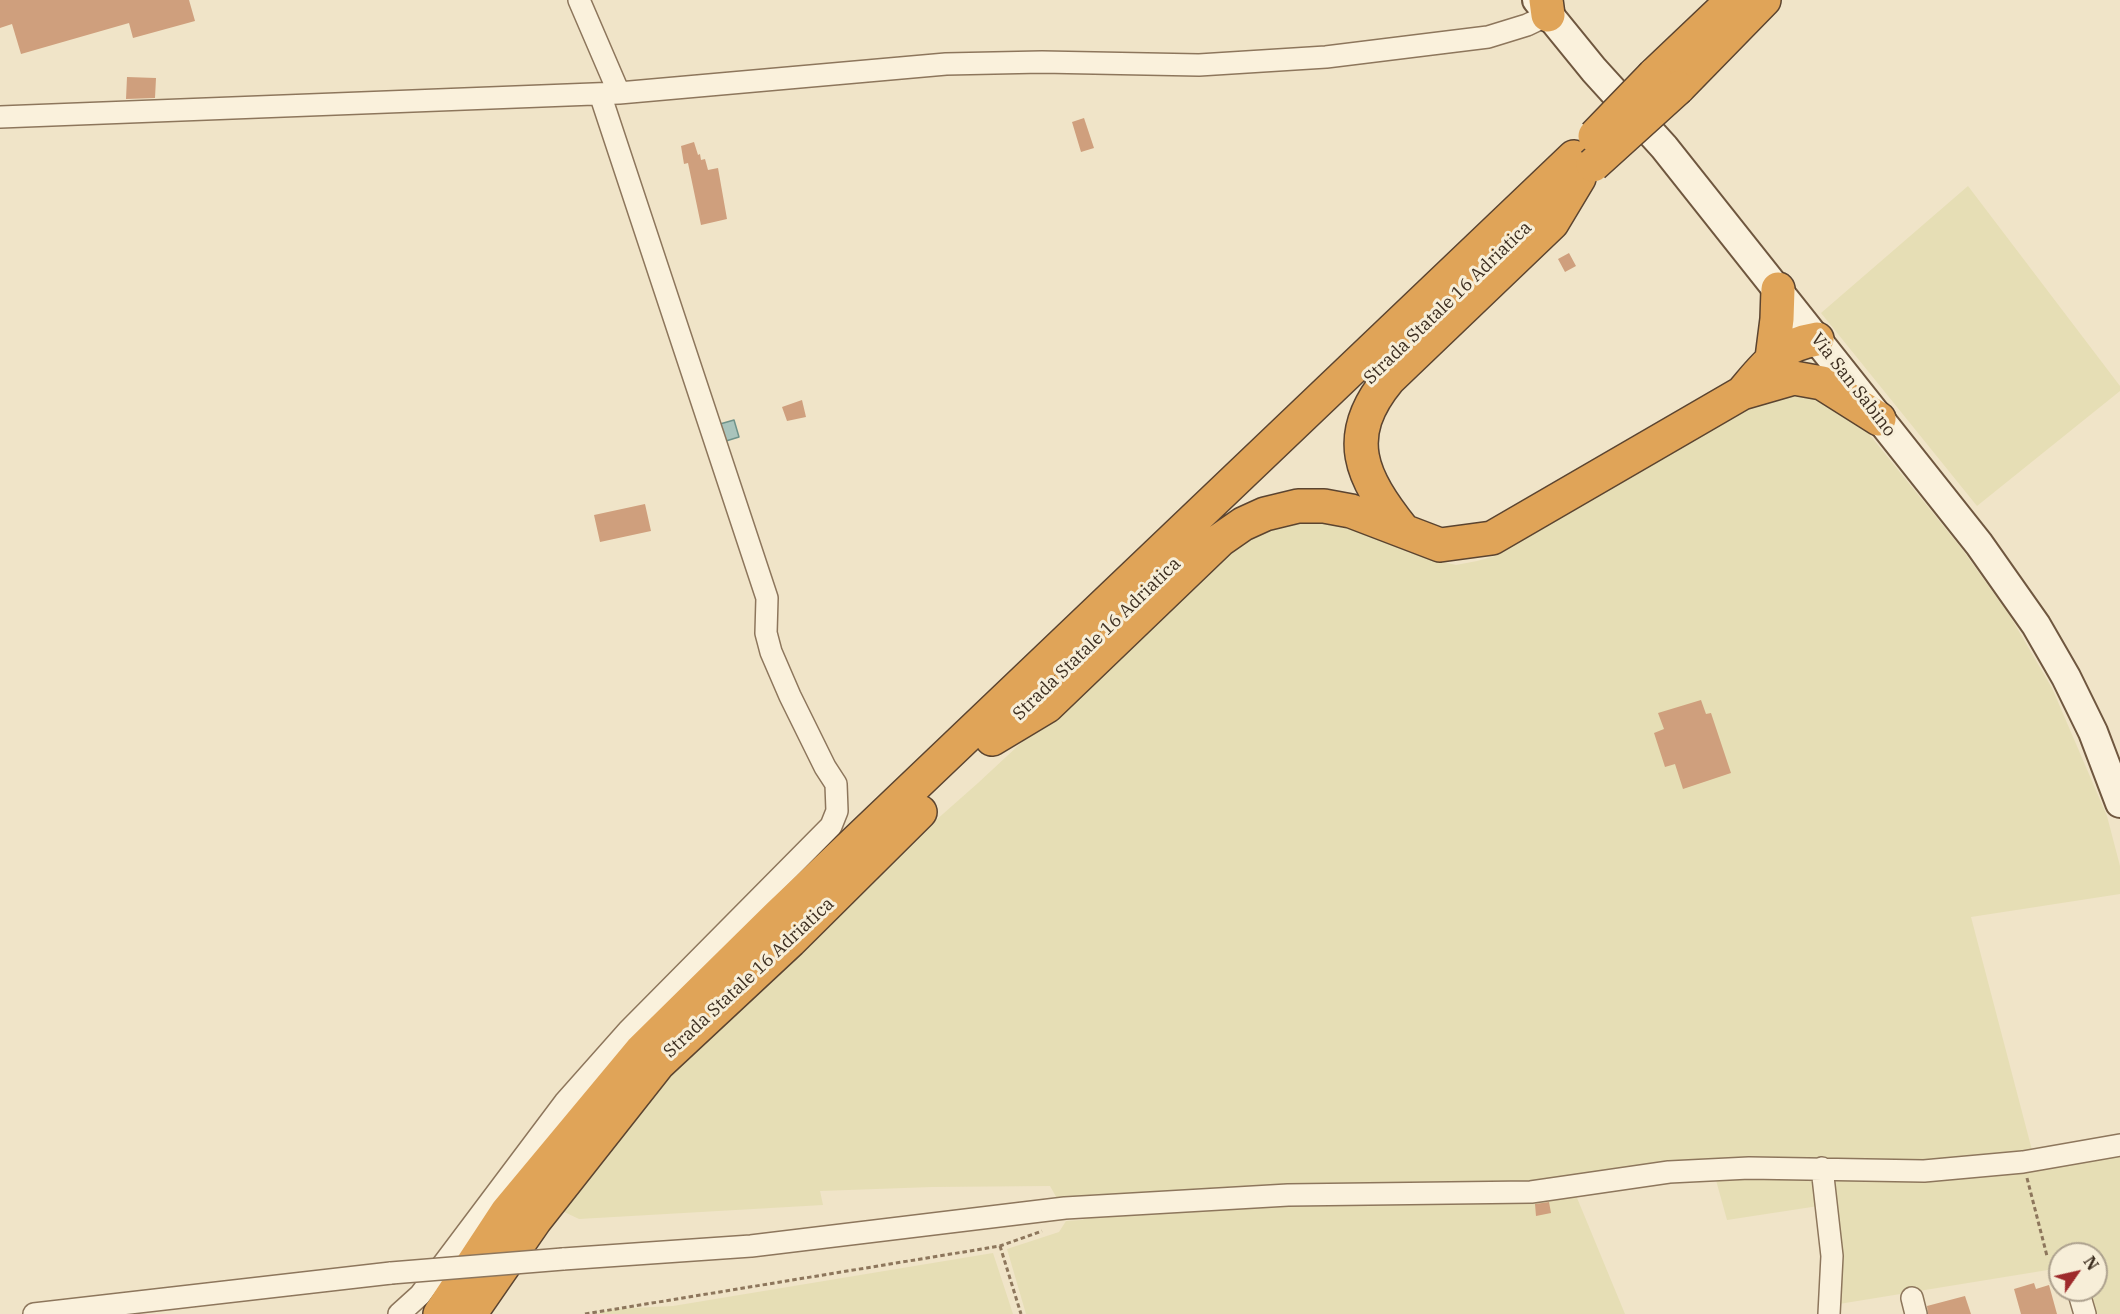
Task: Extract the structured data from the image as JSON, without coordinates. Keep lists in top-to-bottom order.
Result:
{
  "streets": {
    "highway": ["Strada Statale 16 Adriatica"],
    "street": ["Via San Sabino"]
  },
  "north": "top right"
}
